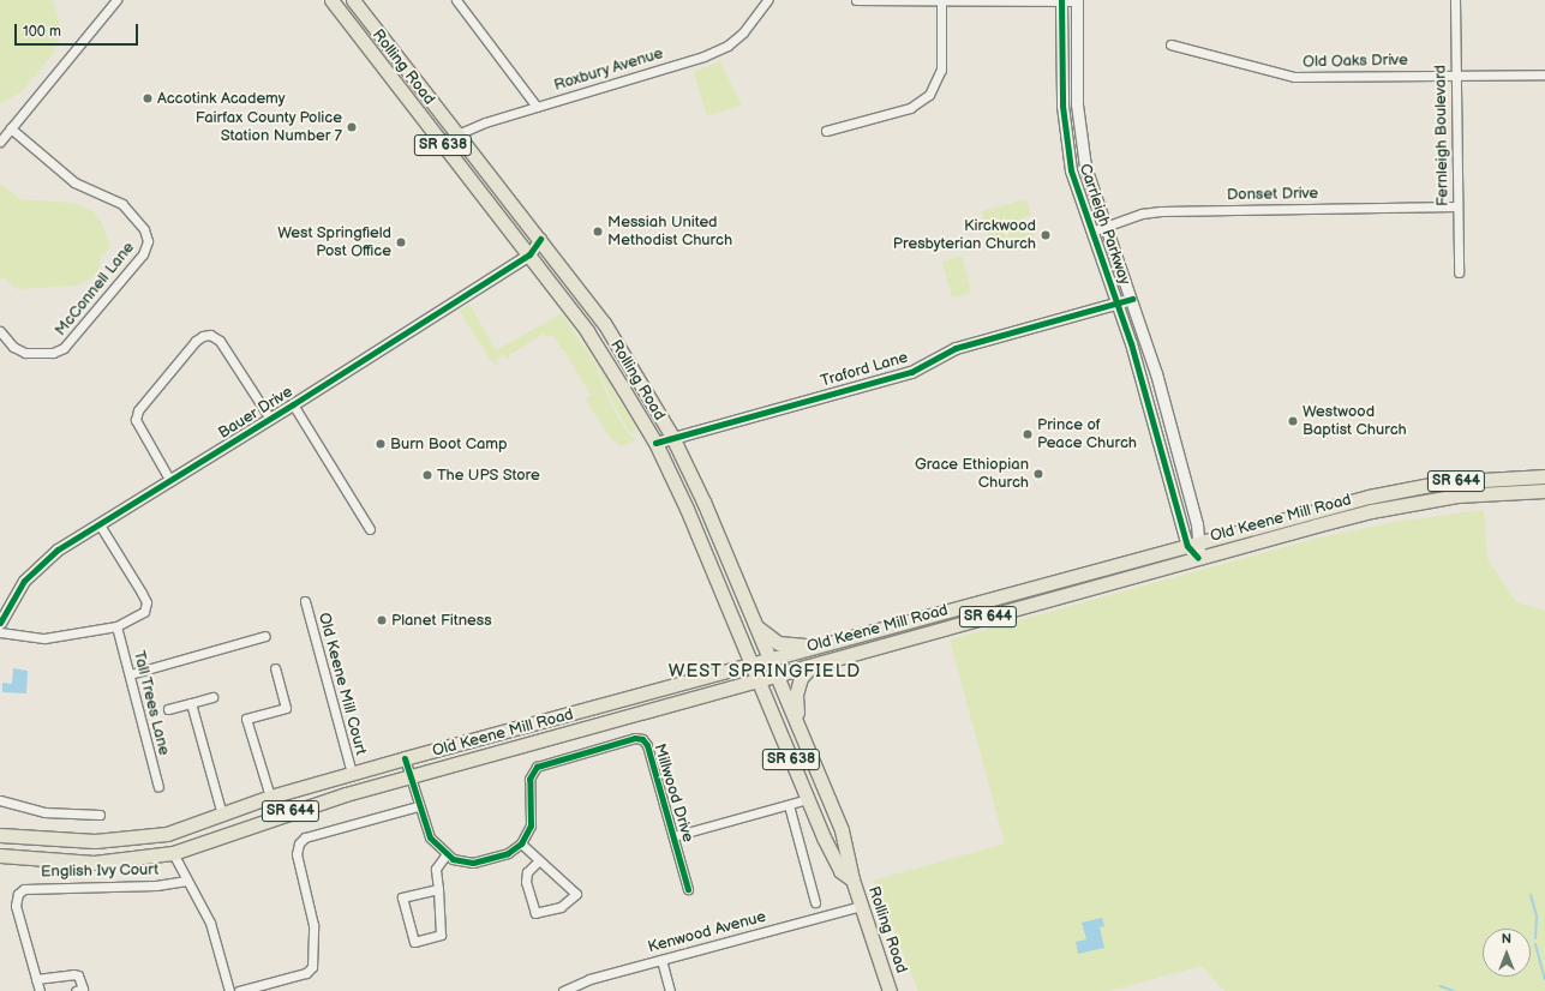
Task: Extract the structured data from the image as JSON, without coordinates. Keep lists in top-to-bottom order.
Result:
{
  "streets": {
    "main road": [
      "Rolling Road",
      "SR 638",
      "SR 644",
      "Old Keene Mill Road"
    ],
    "street": [
      "Old Oaks Drive",
      "Roxbury Avenue",
      "Fernleigh Boulevard",
      "Donset Drive",
      "Carrleigh Parkway",
      "McConnell Lane",
      "Traford Lane",
      "Bauer Drive",
      "Old Keene Mill Court",
      "Tall Trees Lane",
      "Millwood Drive",
      "English Ivy Court",
      "Kenwood Avenue"
    ]
  },
  "crossings": [
    ["Old Oaks Drive", "Fernleigh Boulevard"],
    ["Rolling Road", "Roxbury Avenue"],
    ["Rolling Road", "Traford Lane"],
    ["Rolling Road", "Bauer Drive"],
    ["Rolling Road", "Old Keene Mill Road"],
    ["Rolling Road", "Kenwood Avenue"],
    ["Fernleigh Boulevard", "Donset Drive"],
    ["Donset Drive", "Carrleigh Parkway"],
    ["Carrleigh Parkway", "Traford Lane"],
    ["Carrleigh Parkway", "Old Keene Mill Road"],
    ["Old Keene Mill Road", "Old Keene Mill Court"]
  ],
  "districts": ["WEST SPRINGFIELD"],
  "places": [
    "Accotink Academy",
    "Fairfax County Police Station Number 7",
    "Messiah United Methodist Church",
    "Kirckwood Presbyterian Church",
    "West Springfield Post Office",
    "Westwood Baptist Church",
    "Prince of Peace Church",
    "Burn Boot Camp",
    "Grace Ethiopian Church",
    "The UPS Store",
    "Planet Fitness"
  ],
  "scale_bar": "100 m",
  "north": "top"
}
